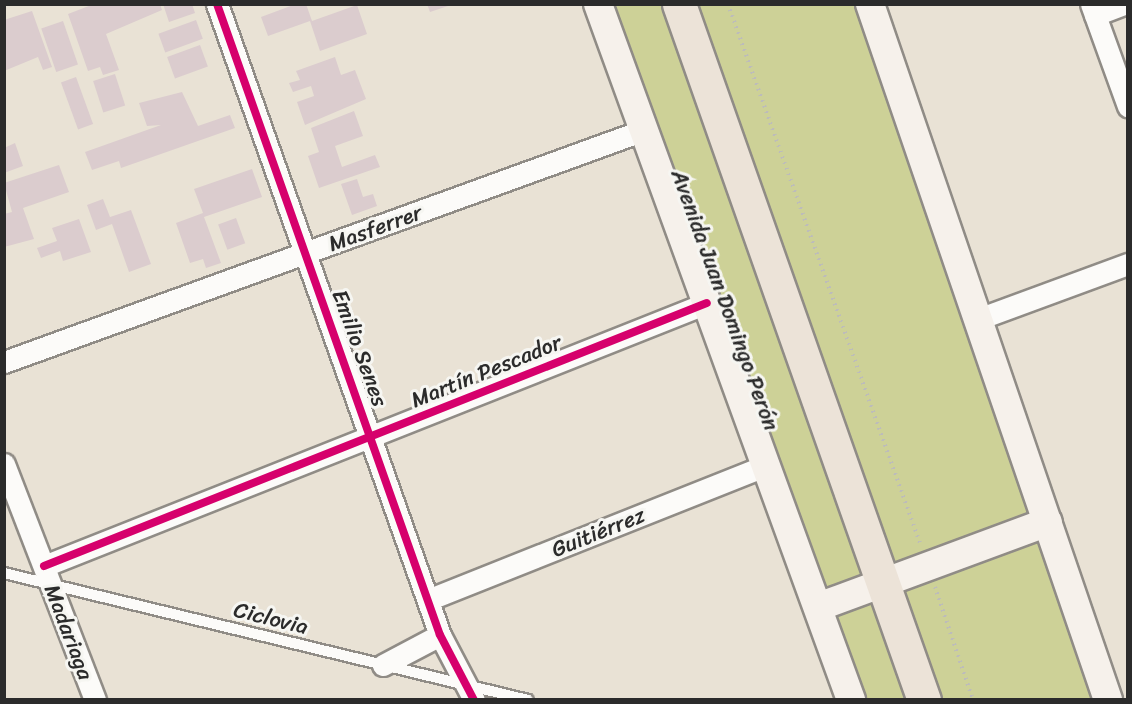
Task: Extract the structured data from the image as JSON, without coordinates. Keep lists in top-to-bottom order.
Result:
{
  "streets": {
    "main road": ["Avenida Juan Domingo Perón"],
    "street": [
      "Masferrer",
      "Emilio Senes",
      "Martín Pescador",
      "Guitiérrez",
      "Madariaga"
    ],
    "lane": ["Ciclovia"]
  },
  "crossings": [
    ["Masferrer", "Avenida Juan Domingo Perón"],
    ["Masferrer", "Emilio Senes"],
    ["Avenida Juan Domingo Perón", "Martín Pescador"],
    ["Avenida Juan Domingo Perón", "Guitiérrez"],
    ["Emilio Senes", "Martín Pescador"],
    ["Emilio Senes", "Guitiérrez"],
    ["Emilio Senes", "Ciclovia"],
    ["Martín Pescador", "Ciclovia"],
    ["Martín Pescador", "Madariaga"],
    ["Ciclovia", "Madariaga"]
  ]
}
